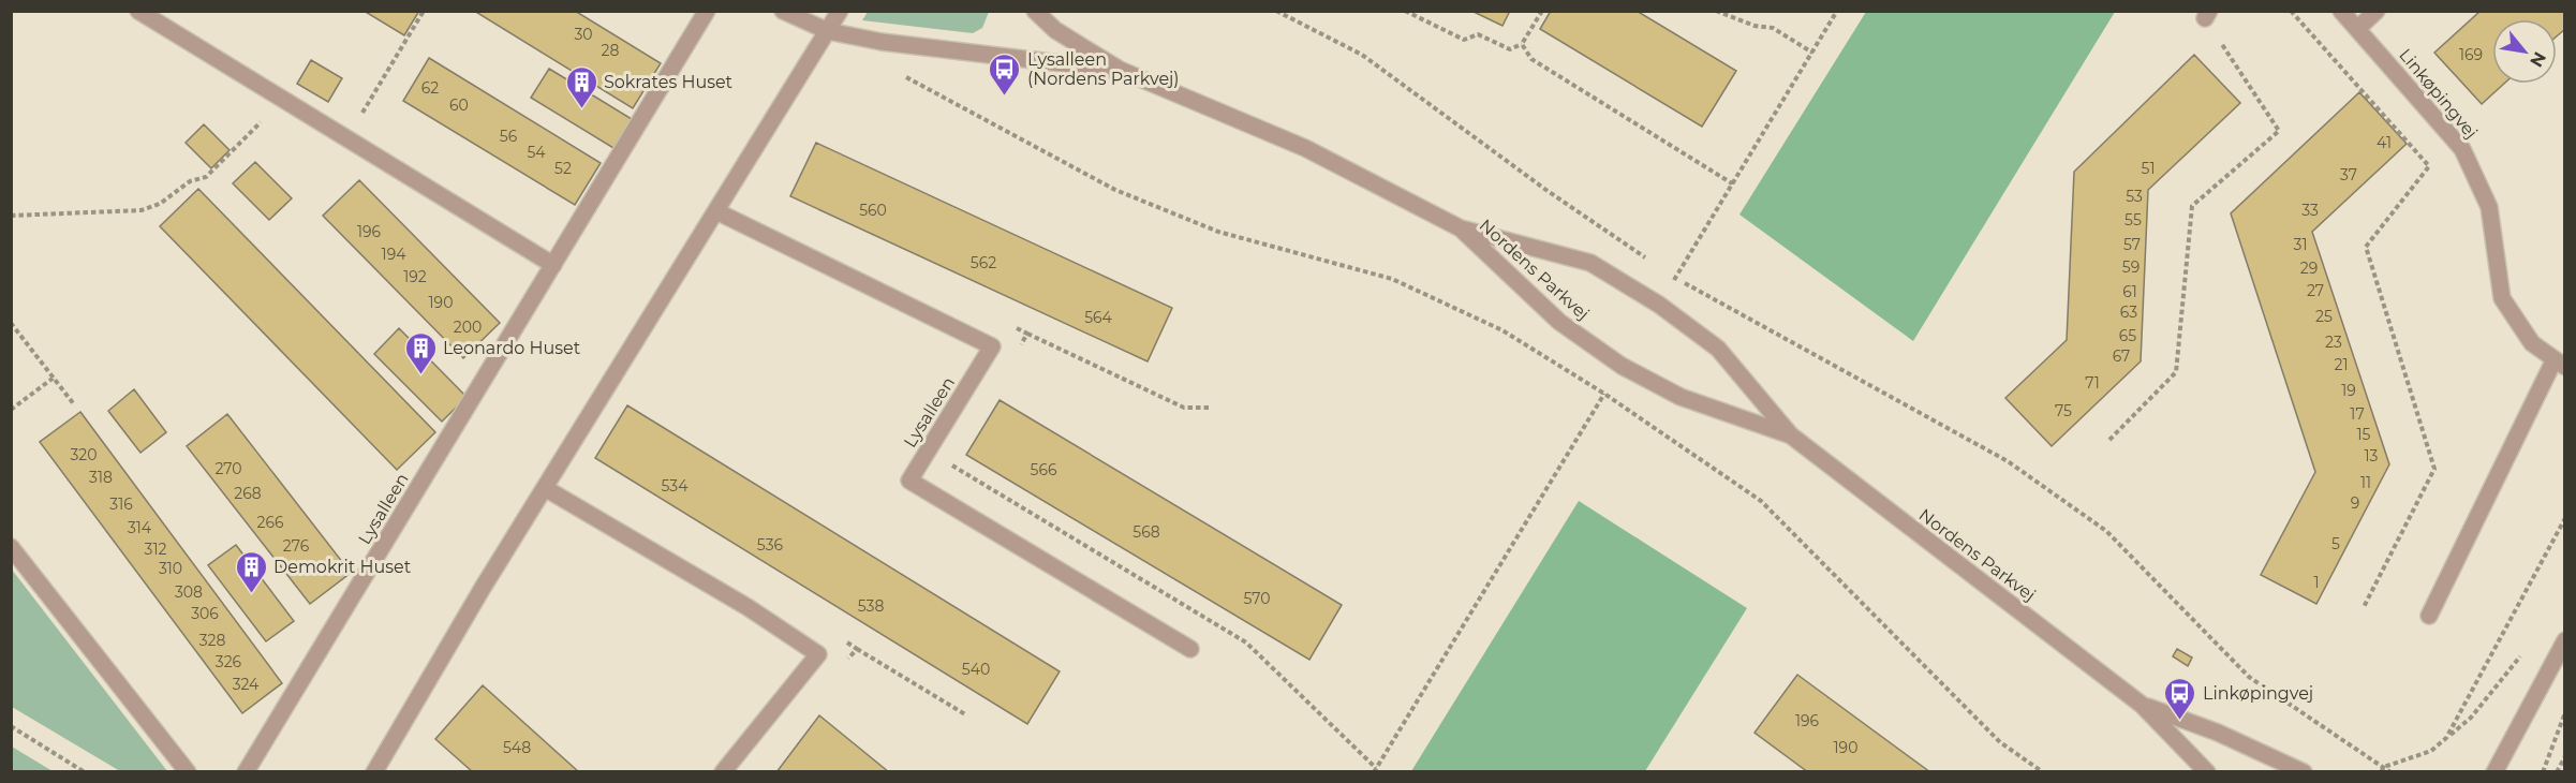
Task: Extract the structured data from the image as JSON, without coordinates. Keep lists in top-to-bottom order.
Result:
{
  "streets": {
    "street": ["Linkøpingvej", "Nordens Parkvej", "Lysalleen"]
  },
  "places": {
    "bus stop": ["Lysalleen (Nordens Parkvej)", "Linkøpingvej"],
    "building": ["Sokrates Huset", "Leonardo Huset", "Demokrit Huset"]
  },
  "house_numbers": [
    "30",
    "28",
    "169",
    "62",
    "60",
    "56",
    "41",
    "54",
    "52",
    "51",
    "37",
    "53",
    "560",
    "33",
    "55",
    "196",
    "57",
    "31",
    "194",
    "562",
    "59",
    "29",
    "192",
    "27",
    "61",
    "190",
    "63",
    "25",
    "564",
    "200",
    "65",
    "23",
    "67",
    "21",
    "71",
    "19",
    "75",
    "17",
    "15",
    "320",
    "13",
    "270",
    "566",
    "318",
    "11",
    "534",
    "268",
    "9",
    "316",
    "266",
    "314",
    "568",
    "5",
    "536",
    "276",
    "312",
    "310",
    "1",
    "308",
    "570",
    "538",
    "306",
    "328",
    "326",
    "540",
    "324",
    "196",
    "548",
    "190"
  ],
  "north": "bottom right"
}
